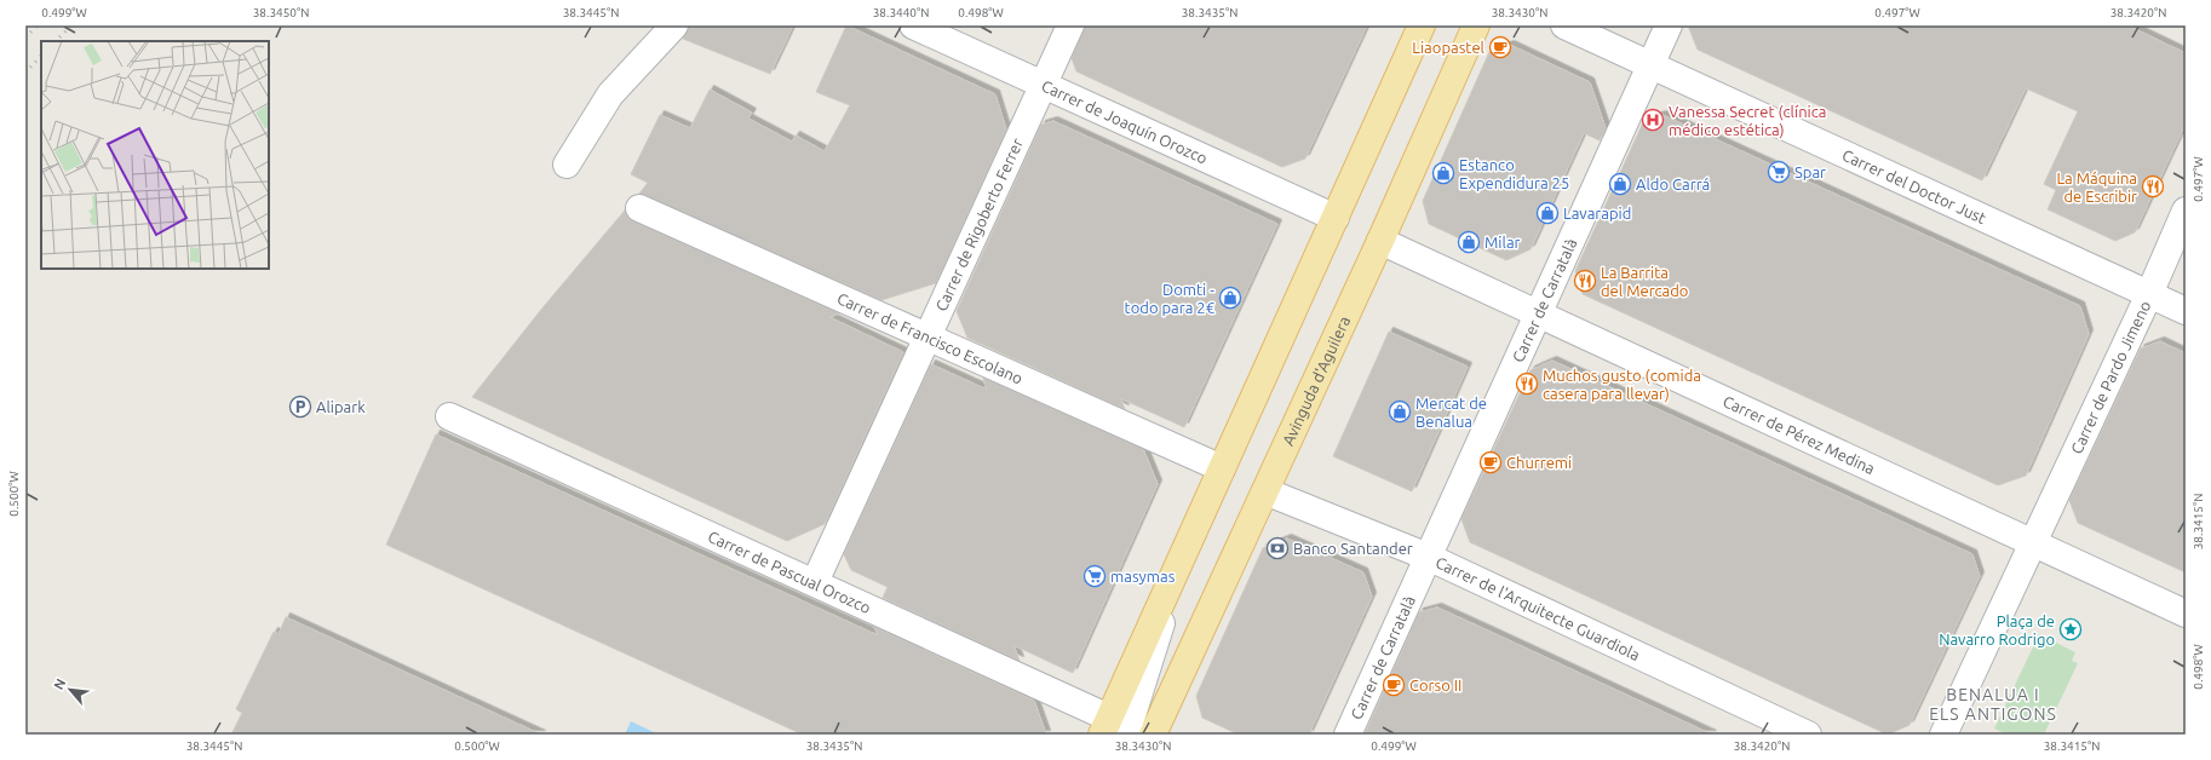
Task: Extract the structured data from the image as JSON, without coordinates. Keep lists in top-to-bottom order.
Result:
{
  "streets": {
    "main road": ["Avinguda d'Aguilera"],
    "street": [
      "Carrer de Joaquín Orozco",
      "Carrer del Doctor Just",
      "Carrer de Rigoberto Ferrer",
      "Carrer de Carratalà",
      "Carrer de Francisco Escolano",
      "Carrer de Pardo Jimeno",
      "Carrer de Pérez Medina",
      "Carrer de Pascual Orozco",
      "Carrer de l'Arquitecte Guardiola"
    ]
  },
  "crossings": [
    ["Carrer de Joaquín Orozco", "Carrer de Rigoberto Ferrer"],
    ["Carrer del Doctor Just", "Carrer de Carratalà"],
    ["Carrer del Doctor Just", "Carrer de Pardo Jimeno"],
    ["Carrer de Rigoberto Ferrer", "Carrer de Francisco Escolano"],
    ["Carrer de Rigoberto Ferrer", "Carrer de Pascual Orozco"],
    ["Carrer de Carratalà", "Carrer de Pérez Medina"],
    ["Carrer de Carratalà", "Carrer de l'Arquitecte Guardiola"],
    ["Carrer de Pardo Jimeno", "Carrer de Pérez Medina"],
    ["Avinguda d'Aguilera", "Carrer de Pérez Medina"],
    ["Avinguda d'Aguilera", "Carrer de Pascual Orozco"],
    ["Avinguda d'Aguilera", "Carrer de l'Arquitecte Guardiola"]
  ],
  "districts": ["BENALUA I ELS ANTIGONS"],
  "places": {
    "cafe": ["Liaopastel", "Churremi", "Corso II"],
    "hospital": ["Vanessa Secret (clínica médico estética)"],
    "supermarket": ["Spar", "masymas"],
    "shop": [
      "Estanco Expendidura 25",
      "Aldo Carrá",
      "Lavarapid",
      "Milar",
      "Domti - todo para 2€",
      "Mercat de Benalua"
    ],
    "restaurant": ["La Máquina de Escribir", "La Barrita del Mercado", "Muchos gusto (comida casera para llevar)"],
    "parking": ["Alipark"],
    "bank": ["Banco Santander"],
    "place": ["Plaça de Navarro Rodrigo"]
  },
  "north": "top left",
  "coordinates": [
    "0.499°W",
    "38.3450°N",
    "38.3445°N",
    "38.3440°N",
    "0.498°W",
    "38.3435°N",
    "38.3430°N",
    "0.497°W",
    "38.3420°N",
    "0.500°W",
    "38.3415°N"
  ]
}
